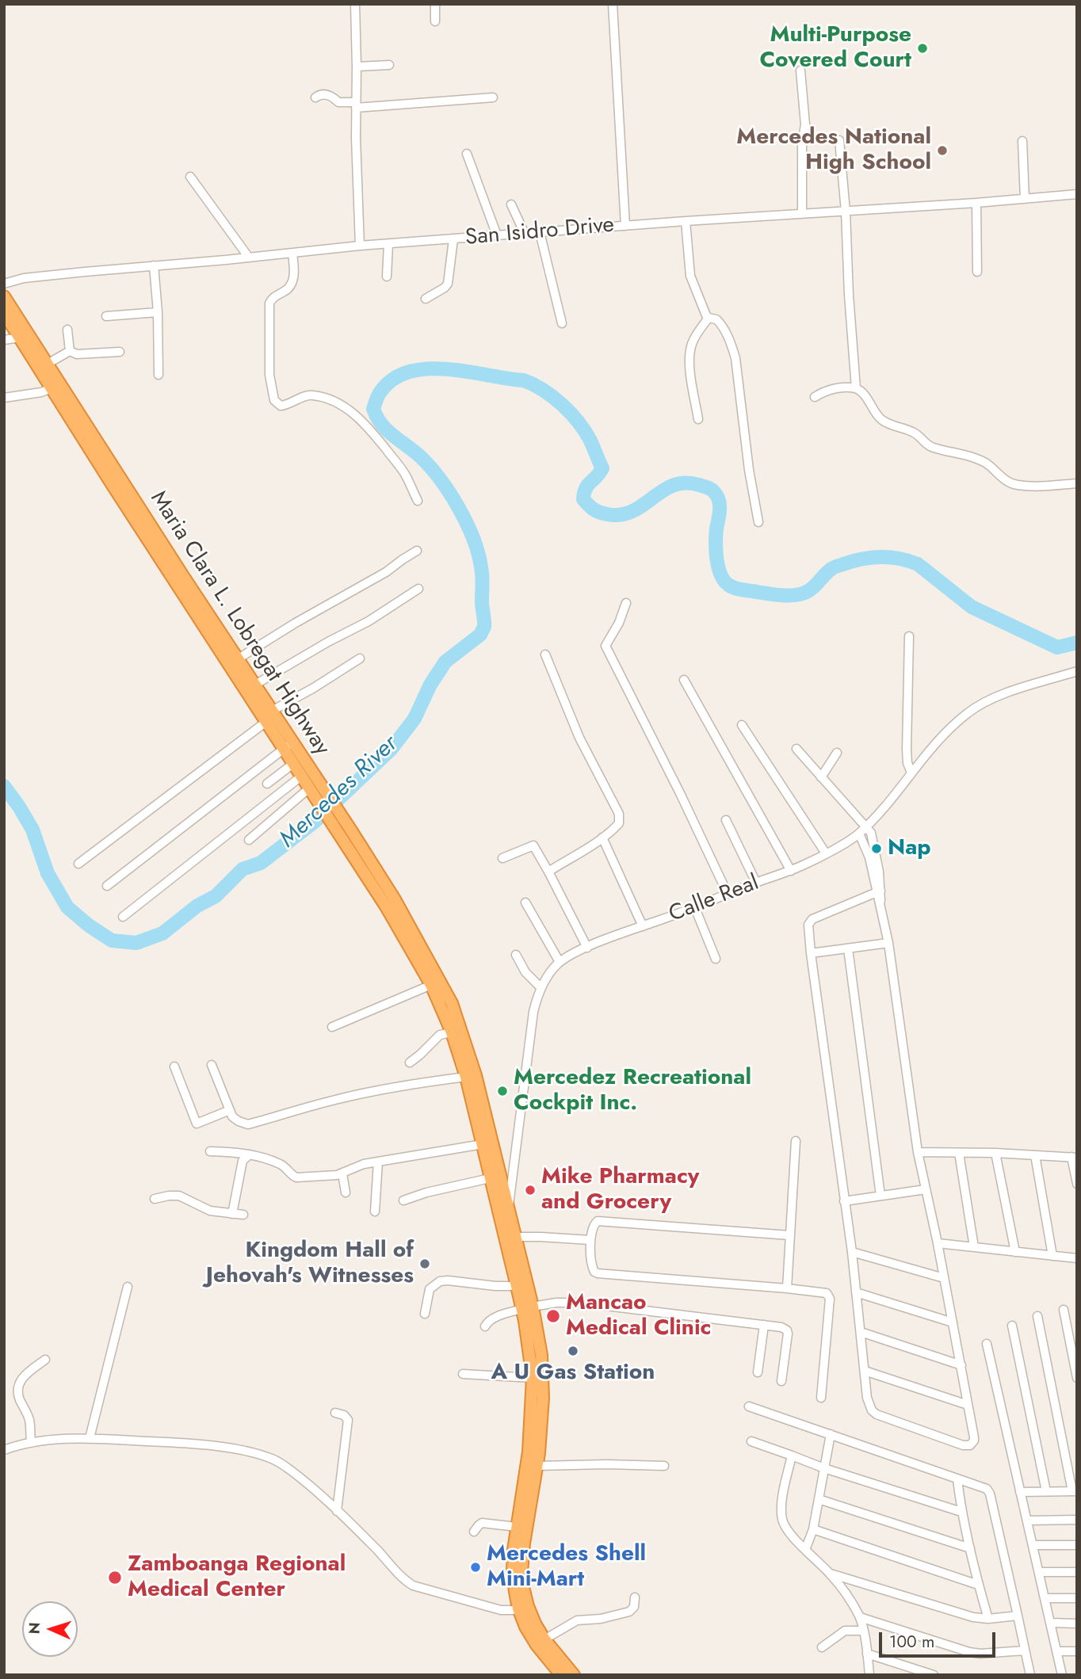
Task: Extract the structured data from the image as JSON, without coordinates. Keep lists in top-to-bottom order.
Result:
{
  "streets": {
    "highway": ["Maria Clara L. Lobregat Highway"],
    "street": ["San Isidro Drive", "Calle Real"]
  },
  "crossings": [
    ["Maria Clara L. Lobregat Highway", "Calle Real"]
  ],
  "water": ["Mercedes River"],
  "places": [
    "Multi-Purpose Covered Court",
    "Mercedes National High School",
    "Nap",
    "Mercedez Recreational Cockpit Inc.",
    "Mike Pharmacy and Grocery",
    "Kingdom Hall of Jehovah's Witnesses",
    "Mancao Medical Clinic",
    "A U Gas Station",
    "Mercedes Shell Mini-Mart",
    "Zamboanga Regional Medical Center"
  ],
  "scale_bar": "100 m",
  "north": "left"
}
